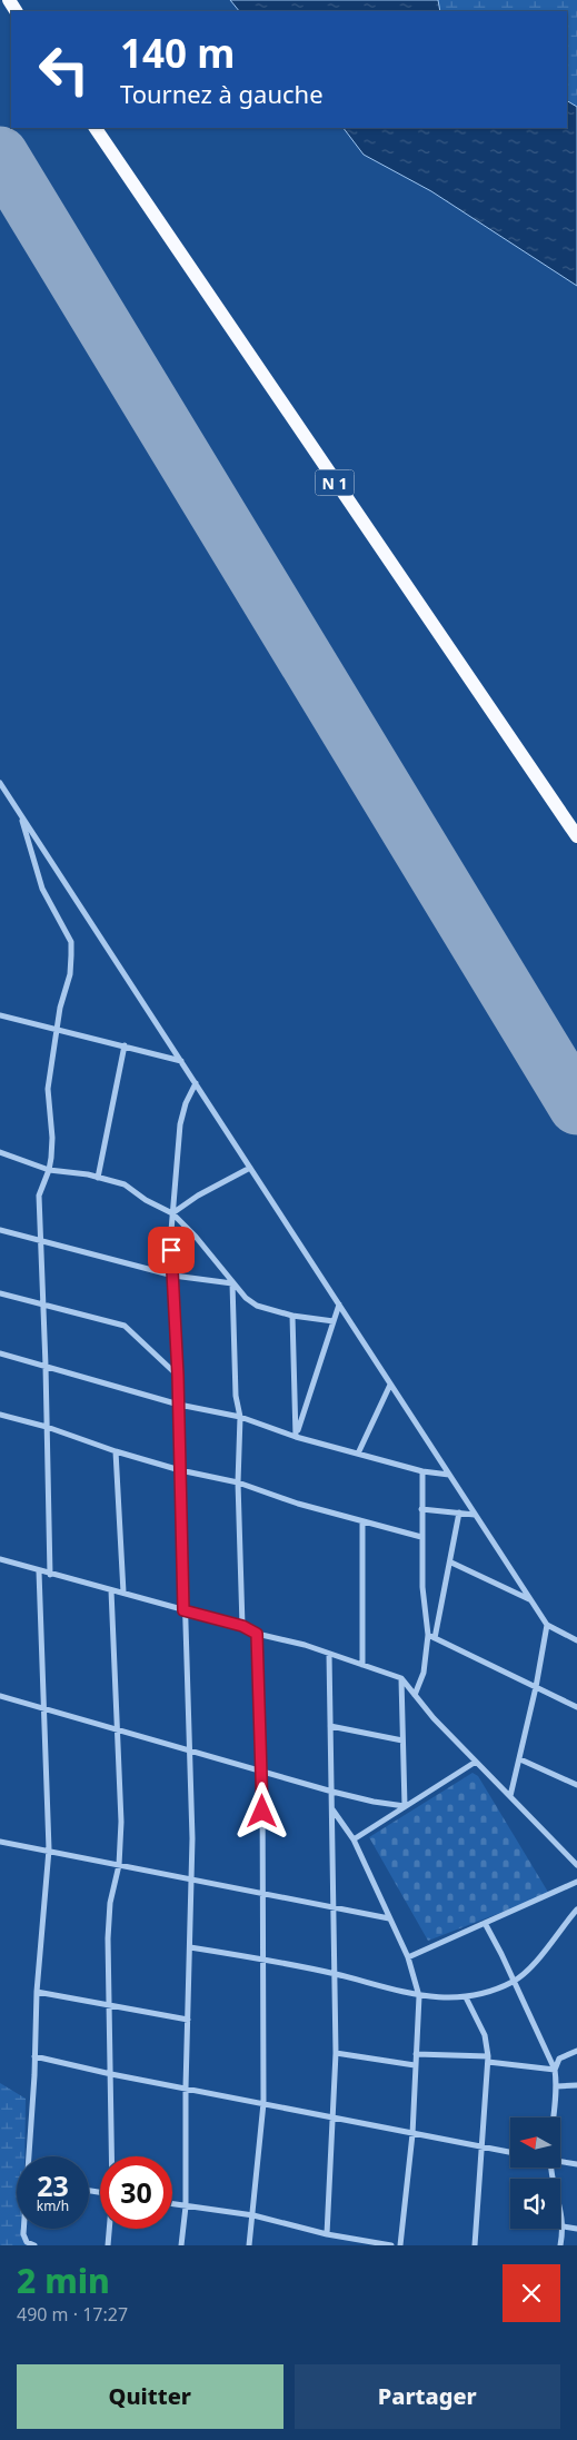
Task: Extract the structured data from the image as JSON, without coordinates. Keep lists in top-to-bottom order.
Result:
{
  "streets": {
    "highway": ["N 1"]
  },
  "north": "left",
  "page": {
    "turn": ["140 m", "Tournez à gauche"],
    "speed": "23 km/h",
    "limit": "30",
    "heading": ["2 min", "490 m · 17:27"],
    "buttons": ["Quitter", "Partager"]
  }
}
